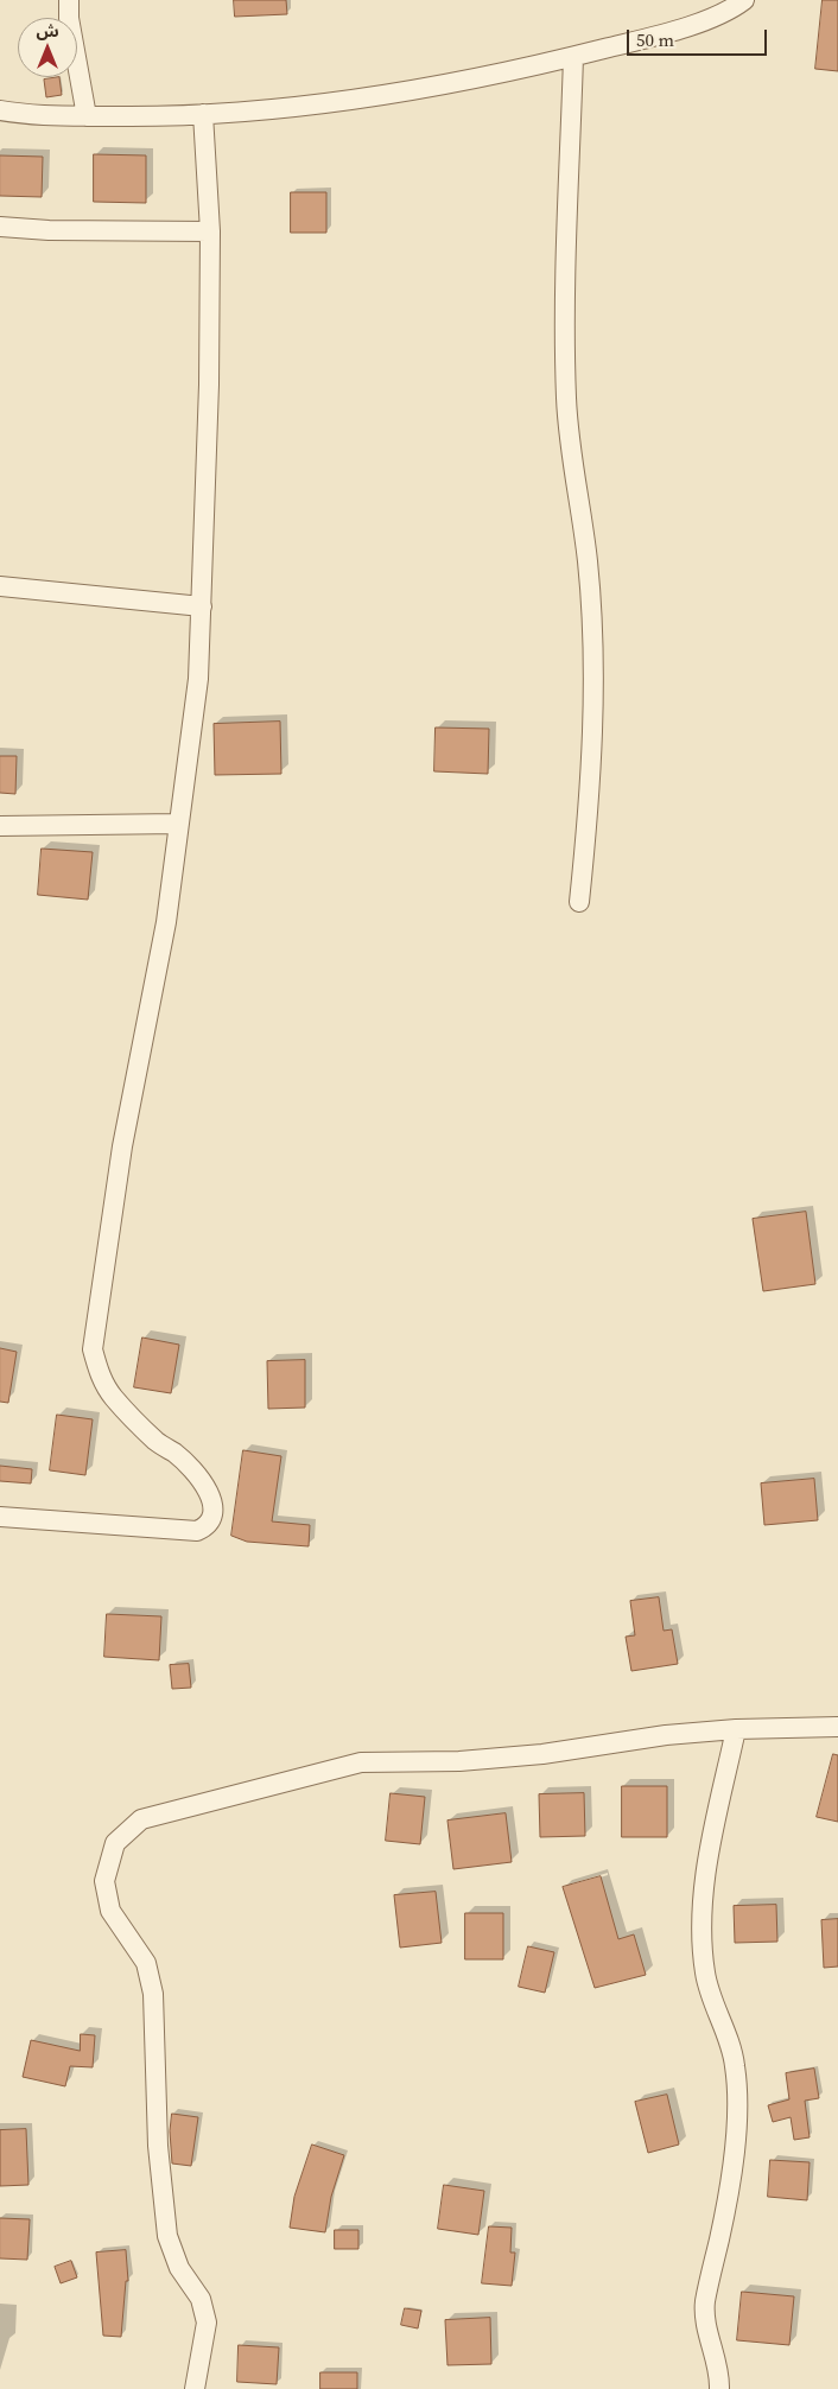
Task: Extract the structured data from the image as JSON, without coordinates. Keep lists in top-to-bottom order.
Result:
{
  "scale_bar": "50 m",
  "north": "top"
}
